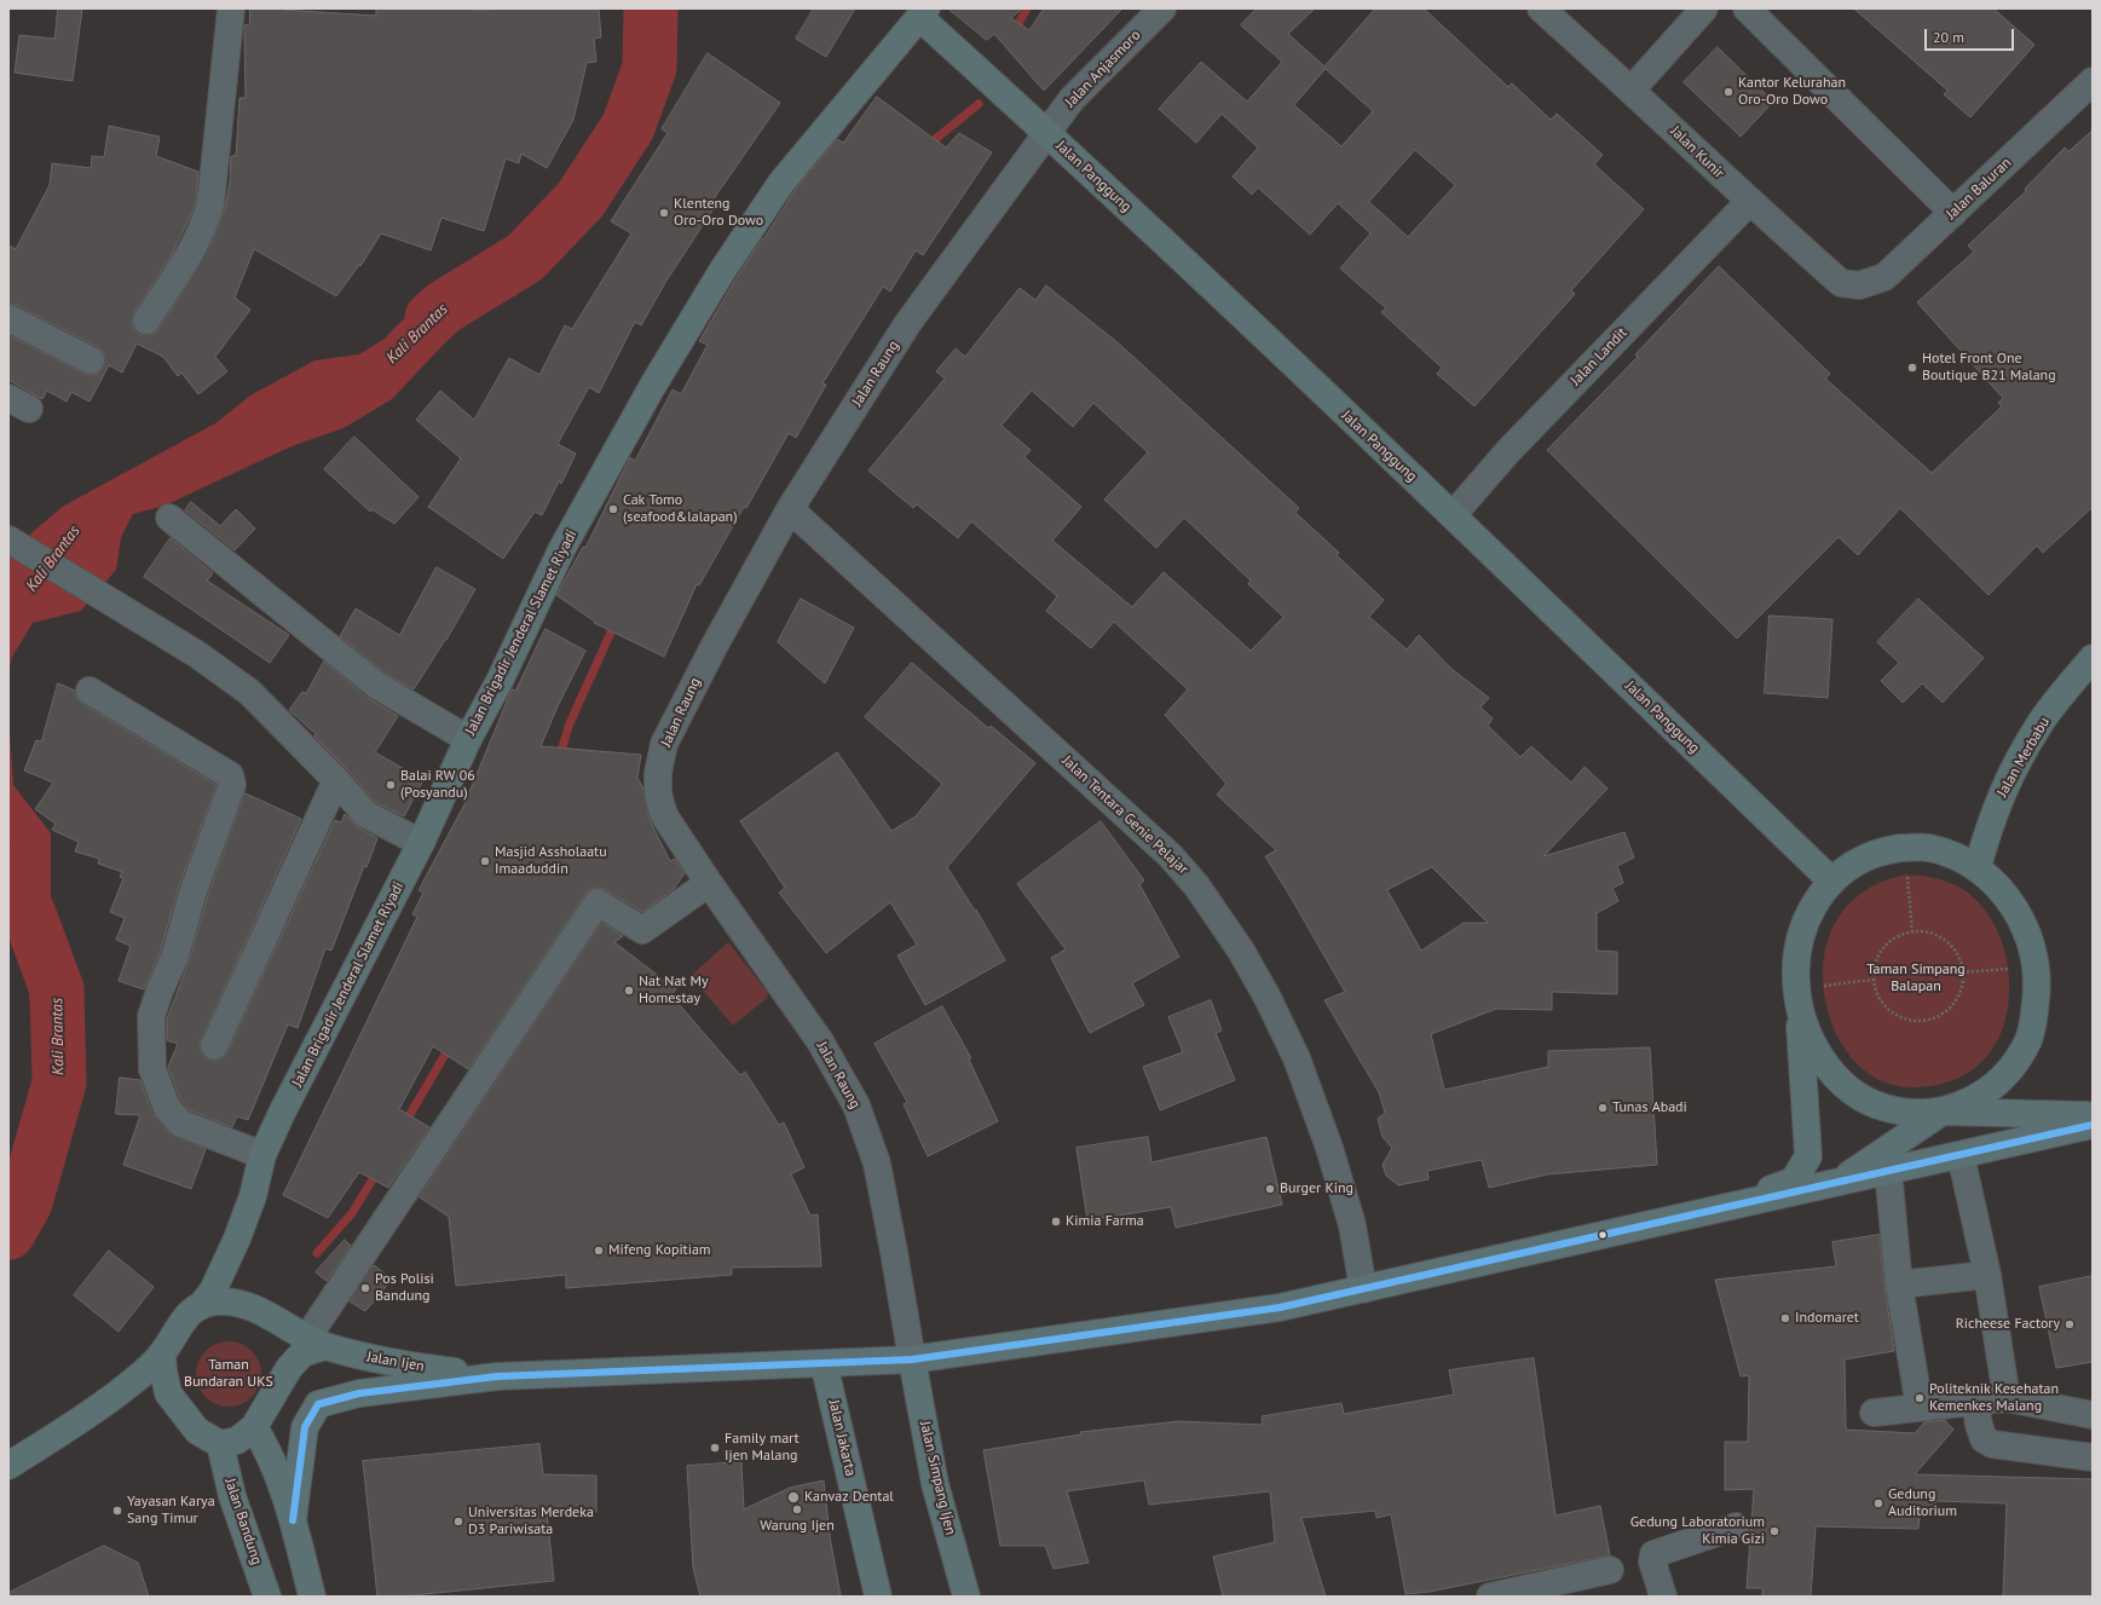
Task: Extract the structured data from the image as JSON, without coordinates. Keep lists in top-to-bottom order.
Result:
{
  "streets": {
    "main road": [
      "Jalan Panggung",
      "Jalan Brigadir Jenderal Slamet Riyadi",
      "Jalan Merbabu",
      "Jalan Ijen",
      "Jalan Jakarta",
      "Jalan Simpang Ijen",
      "Jalan Bandung"
    ],
    "street": [
      "Jalan Anjasmoro",
      "Jalan Kunir",
      "Jalan Baluran",
      "Jalan Landit",
      "Jalan Raung",
      "Jalan Tentara Genie Pelajar"
    ]
  },
  "crossings": [
    ["Jalan Anjasmoro", "Jalan Panggung"],
    ["Jalan Anjasmoro", "Jalan Raung"],
    ["Jalan Kunir", "Jalan Baluran"],
    ["Jalan Kunir", "Jalan Landit"],
    ["Jalan Panggung", "Jalan Landit"],
    ["Jalan Panggung", "Jalan Raung"],
    ["Jalan Panggung", "Jalan Brigadir Jenderal Slamet Riyadi"],
    ["Jalan Raung", "Jalan Tentara Genie Pelajar"],
    ["Jalan Raung", "Jalan Ijen"],
    ["Jalan Raung", "Jalan Simpang Ijen"],
    ["Jalan Brigadir Jenderal Slamet Riyadi", "Jalan Ijen"],
    ["Jalan Tentara Genie Pelajar", "Jalan Ijen"],
    ["Jalan Ijen", "Jalan Jakarta"],
    ["Jalan Ijen", "Jalan Simpang Ijen"]
  ],
  "water": ["Kali Brantas"],
  "parks": ["Taman Simpang Balapan", "Taman Bundaran UKS"],
  "places": [
    "Kantor Kelurahan Oro-Oro Dowo",
    "Klenteng Oro-Oro Dowo",
    "Hotel Front One Boutique B21 Malang",
    "Cak Tomo (seafood&lalapan)",
    "Balai RW 06 (Posyandu)",
    "Masjid Assholaatu Imaaduddin",
    "Nat Nat My Homestay",
    "Tunas Abadi",
    "Burger King",
    "Kimia Farma",
    "Mifeng Kopitiam",
    "Pos Polisi Bandung",
    "Indomaret",
    "Richeese Factory",
    "Politeknik Kesehatan Kemenkes Malang",
    "Family mart Ijen Malang",
    "Kanvaz Dental",
    "Gedung Auditorium",
    "Warung Ijen",
    "Yayasan Karya Sang Timur",
    "Universitas Merdeka D3 Pariwisata",
    "Gedung Laboratorium Kimia Gizi"
  ],
  "scale_bar": "20 m"
}
